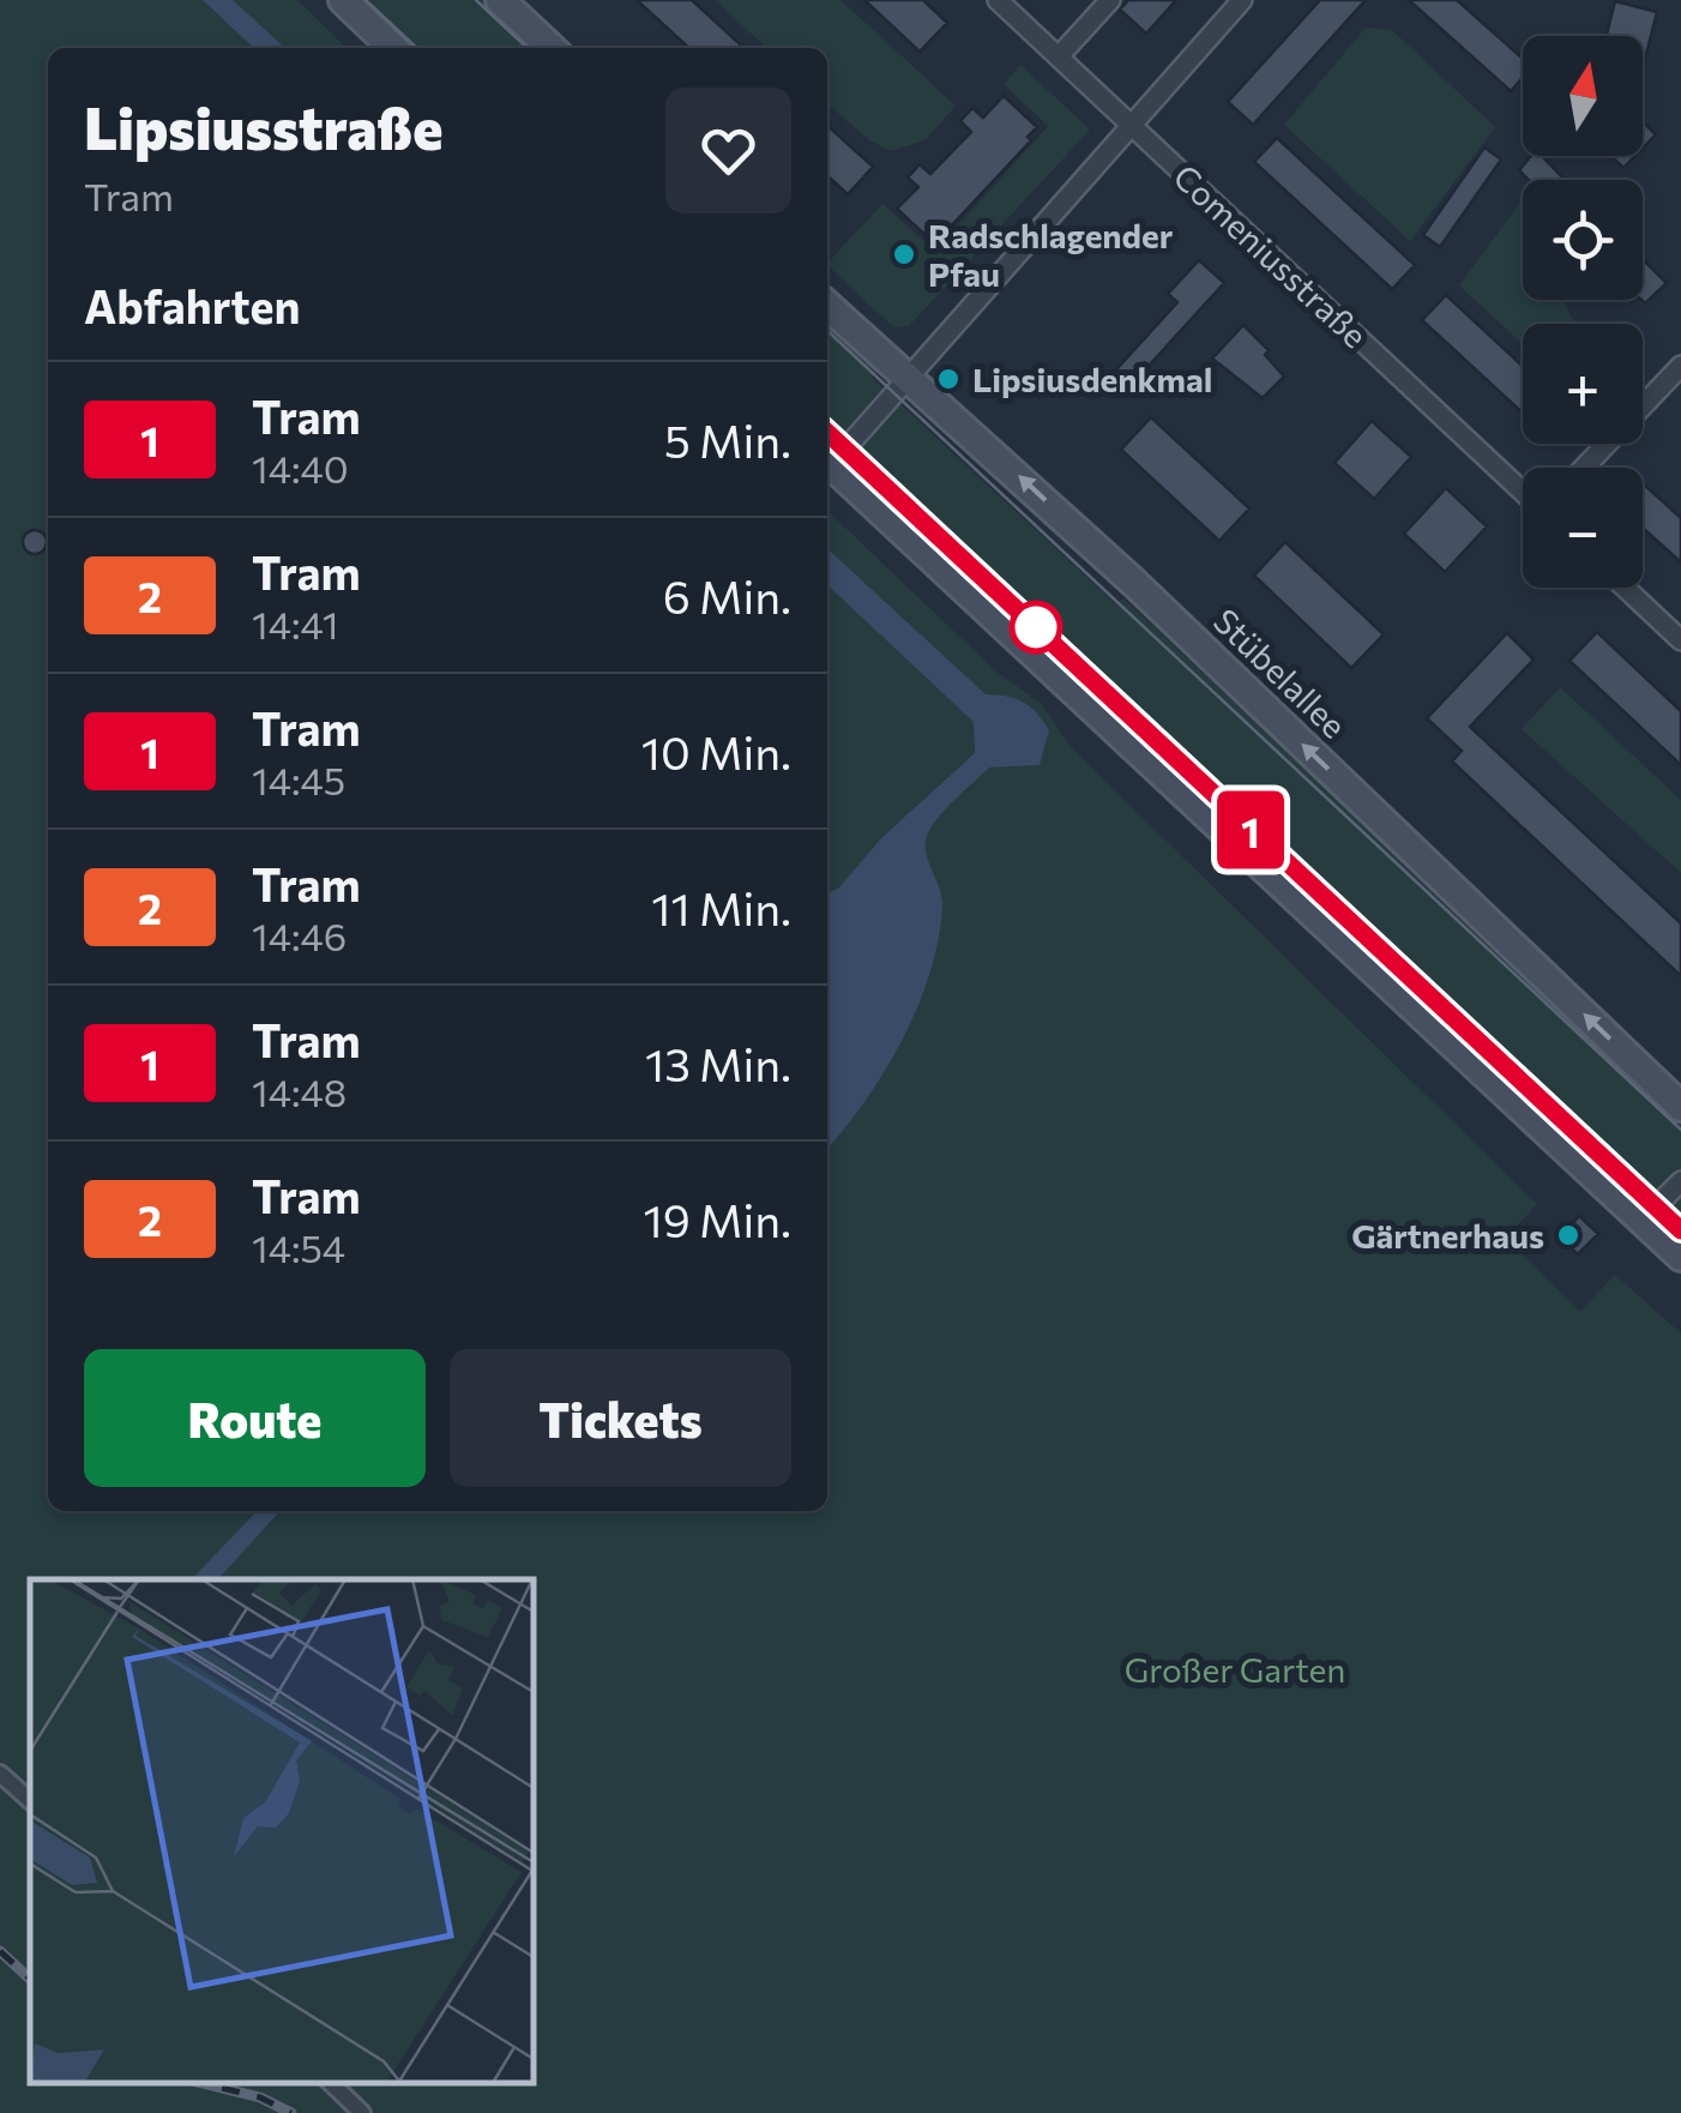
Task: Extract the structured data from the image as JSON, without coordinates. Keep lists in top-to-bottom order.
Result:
{
  "streets": {
    "main road": ["Stübelallee"],
    "street": ["Comeniusstraße"]
  },
  "parks": ["Großer Garten"],
  "places": ["Radschlagender Pfau", "Lipsiusdenkmal", "Gärtnerhaus"],
  "lines": ["tram line 1"],
  "north": "top",
  "page": {
    "on_map": "1",
    "map_buttons": ["+", "−"],
    "heading": [
      ["Lipsiusstraße", "Tram"],
      "Abfahrten"
    ],
    "list": [
      {
        "mark": "1",
        "name": "Tram",
        "note": "14:40",
        "value": "5 Min."
      },
      {
        "mark": "2",
        "name": "Tram",
        "note": "14:41",
        "value": "6 Min."
      },
      {
        "mark": "1",
        "name": "Tram",
        "note": "14:45",
        "value": "10 Min."
      },
      {
        "mark": "2",
        "name": "Tram",
        "note": "14:46",
        "value": "11 Min."
      },
      {
        "mark": "1",
        "name": "Tram",
        "note": "14:48",
        "value": "13 Min."
      },
      {
        "mark": "2",
        "name": "Tram",
        "note": "14:54",
        "value": "19 Min."
      }
    ],
    "buttons": ["Route", "Tickets"]
  }
}
